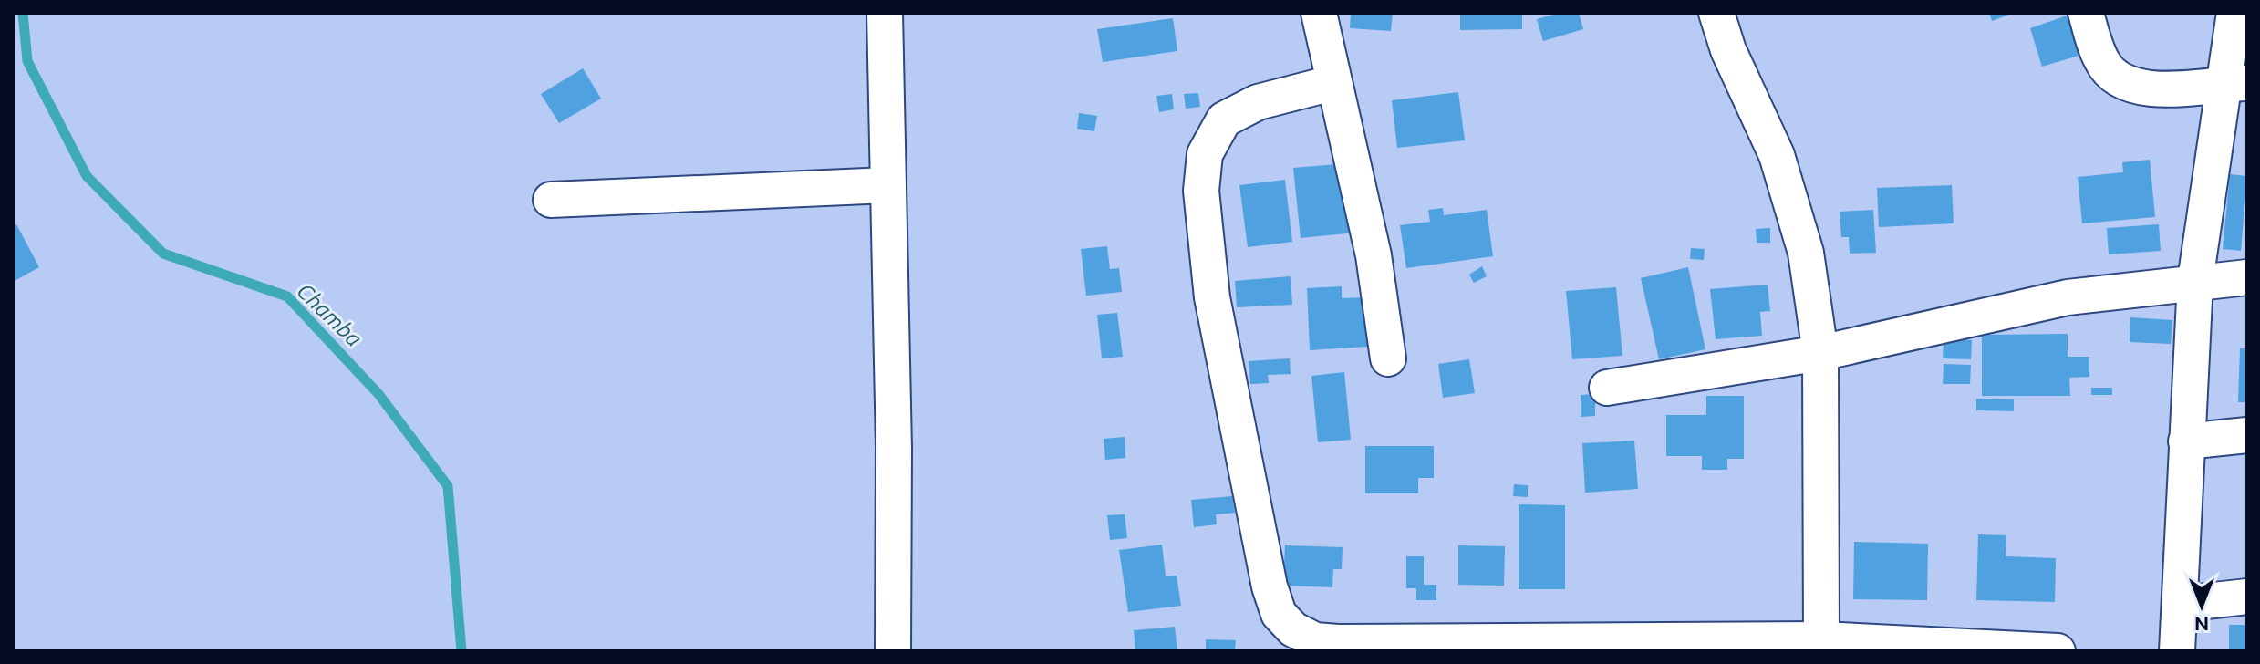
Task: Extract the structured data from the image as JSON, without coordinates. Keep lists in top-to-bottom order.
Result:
{
  "water": ["Chamba"],
  "north": "bottom"
}
